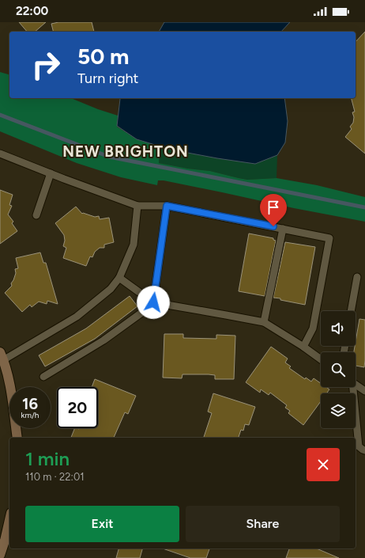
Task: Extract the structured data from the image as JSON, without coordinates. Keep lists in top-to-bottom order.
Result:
{
  "districts": ["NEW BRIGHTON"],
  "page": {
    "status": "22:00",
    "turn": ["50 m", "Turn right"],
    "speed": "16 km/h",
    "limit": "20",
    "heading": ["1 min", "110 m · 22:01"],
    "buttons": ["Exit", "Share"]
  }
}
